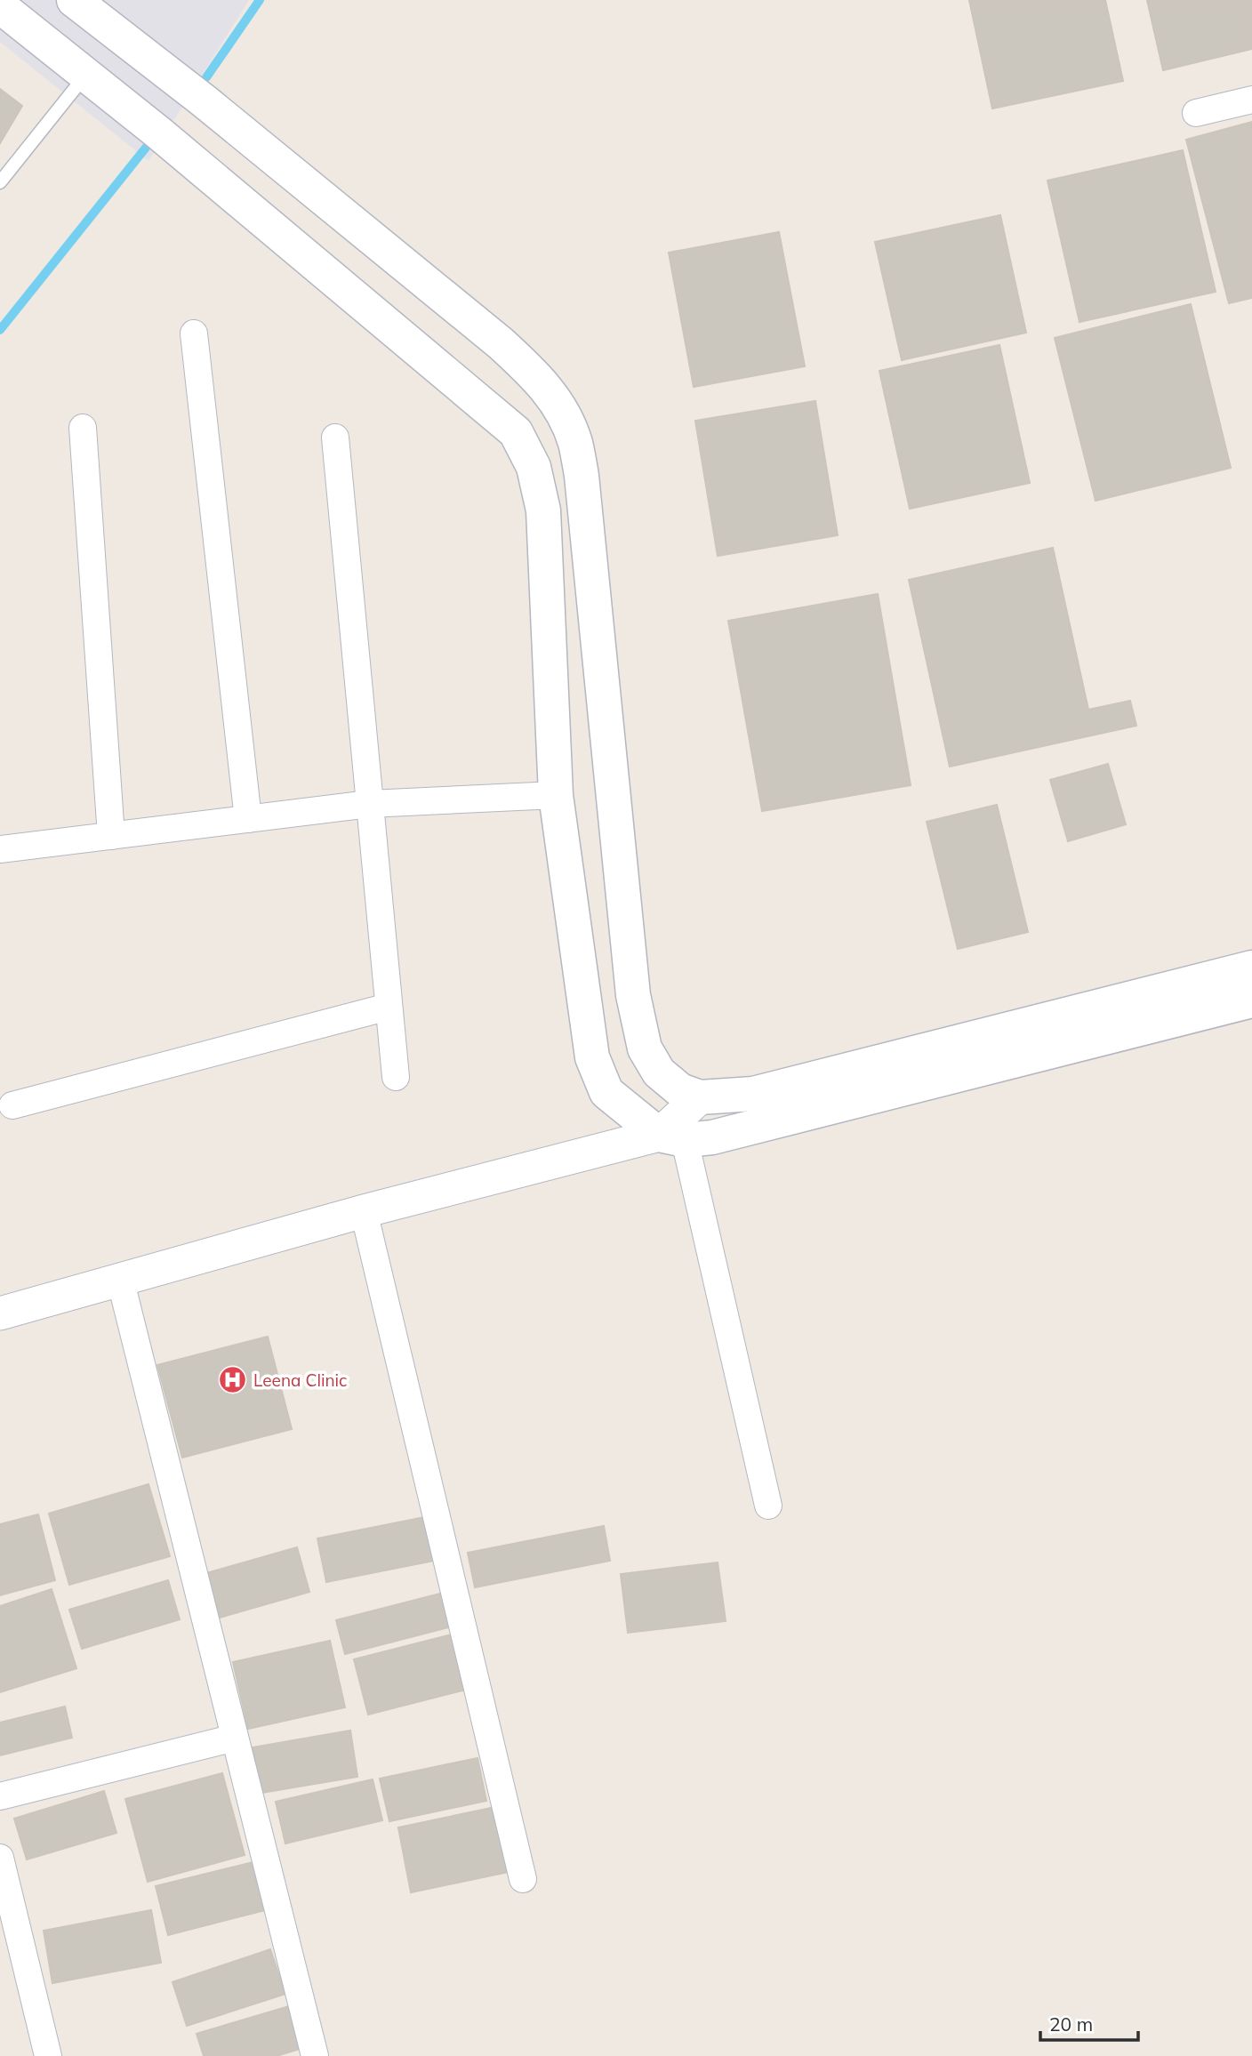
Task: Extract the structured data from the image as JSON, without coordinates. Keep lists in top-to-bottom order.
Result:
{
  "places": {
    "hospital": ["Leena Clinic"]
  },
  "scale_bar": "20 m"
}
